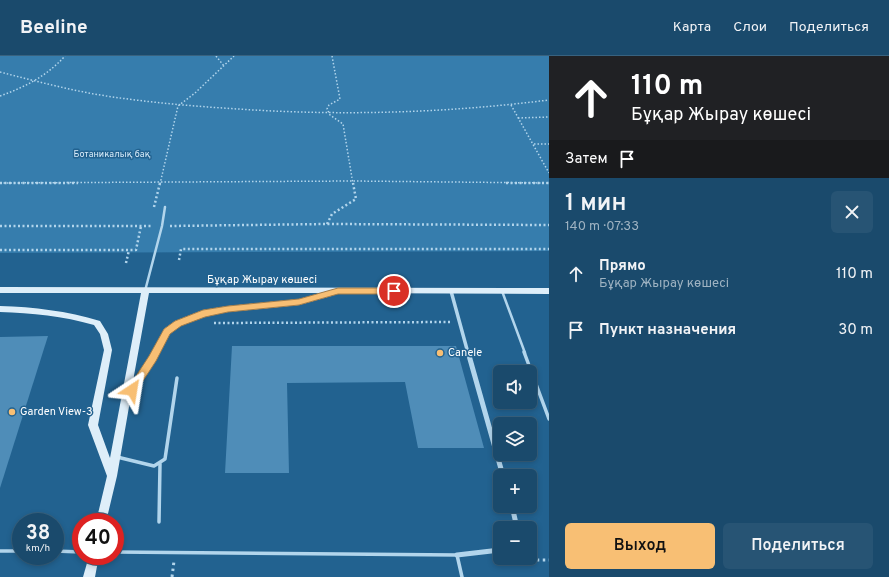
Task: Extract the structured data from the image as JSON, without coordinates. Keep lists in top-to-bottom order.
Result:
{
  "streets": {
    "street": ["Бұқар Жырау көшесі"]
  },
  "parks": ["Ботаникалық бақ"],
  "places": ["Canele", "Garden View-3"],
  "page": {
    "header": "Beeline",
    "nav": ["Карта", "Слои", "Поделиться"],
    "turn": ["110 m", "Бұқар Жырау көшесі"],
    "then": "Затем",
    "heading": ["1 мин", "140 m · 07:33"],
    "list": [
      {
        "name": "Прямо",
        "note": "Бұқар Жырау көшесі",
        "value": "110 m"
      },
      {
        "name": "Пункт назначения",
        "value": "30 m"
      }
    ],
    "map_buttons": ["+", "−"],
    "speed": "38 km/h",
    "limit": "40",
    "buttons": ["Выход", "Поделиться"]
  }
}
